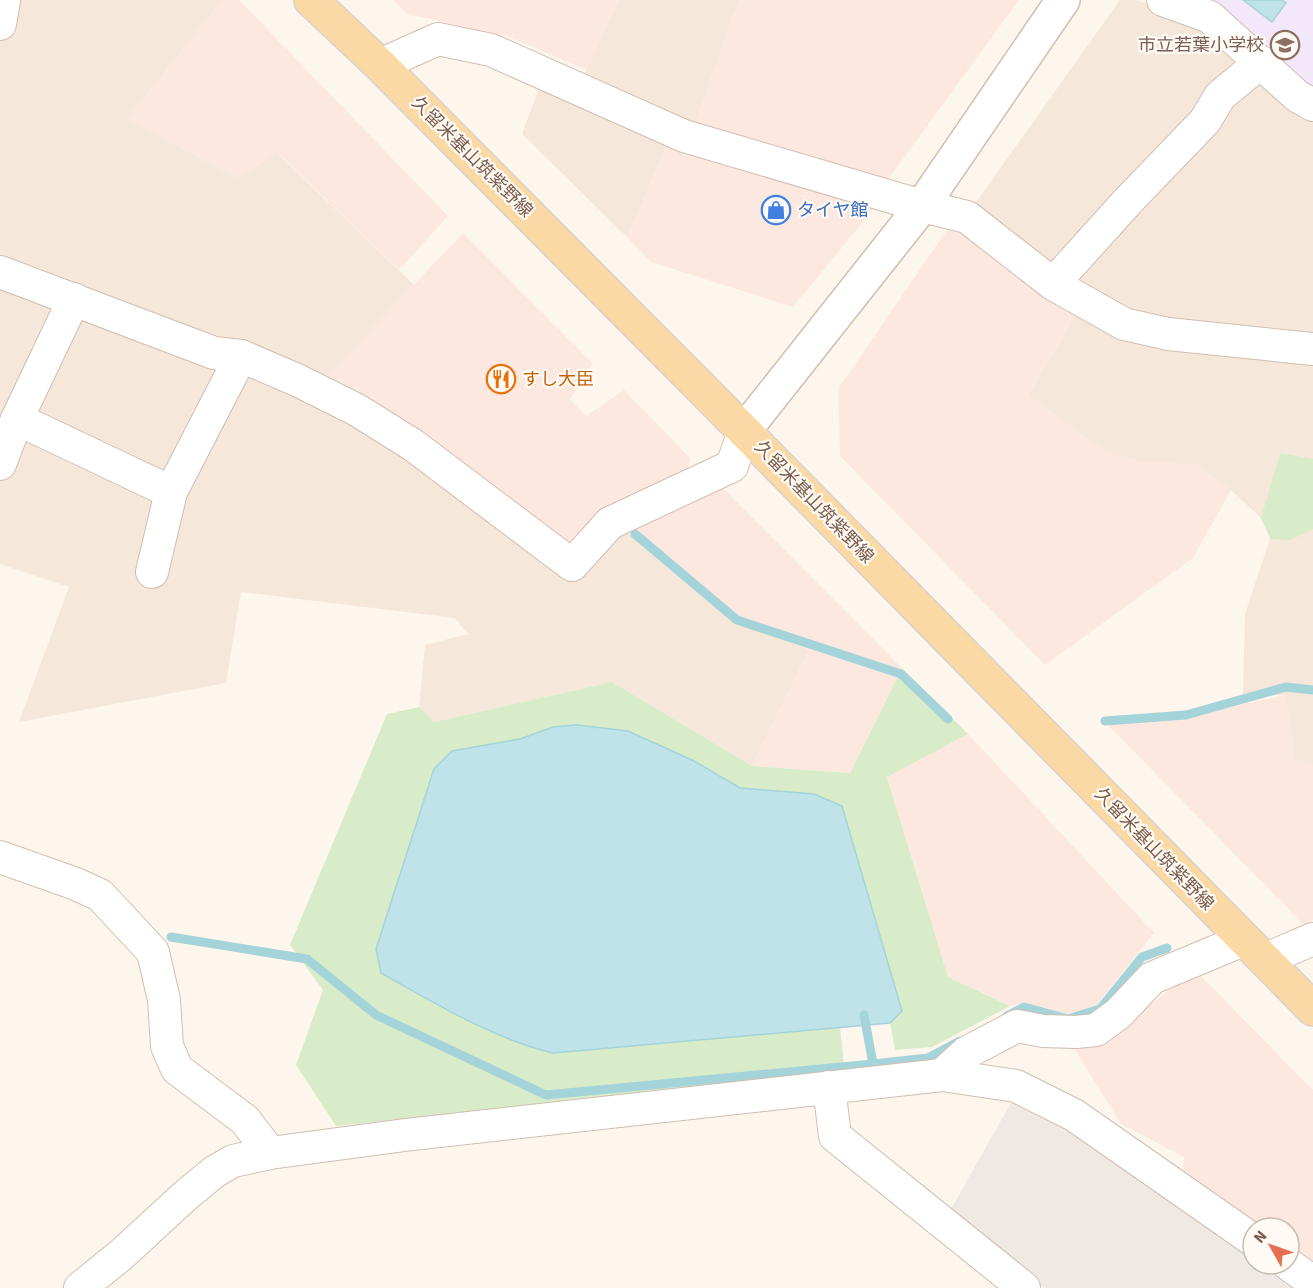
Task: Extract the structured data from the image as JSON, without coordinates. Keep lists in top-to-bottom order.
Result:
{
  "streets": {
    "main road": ["久留米基山筑紫野線"]
  },
  "places": {
    "school or university": ["市立若葉小学校"],
    "shop": ["タイヤ館"],
    "restaurant": ["すし大臣"]
  },
  "north": "top left"
}
